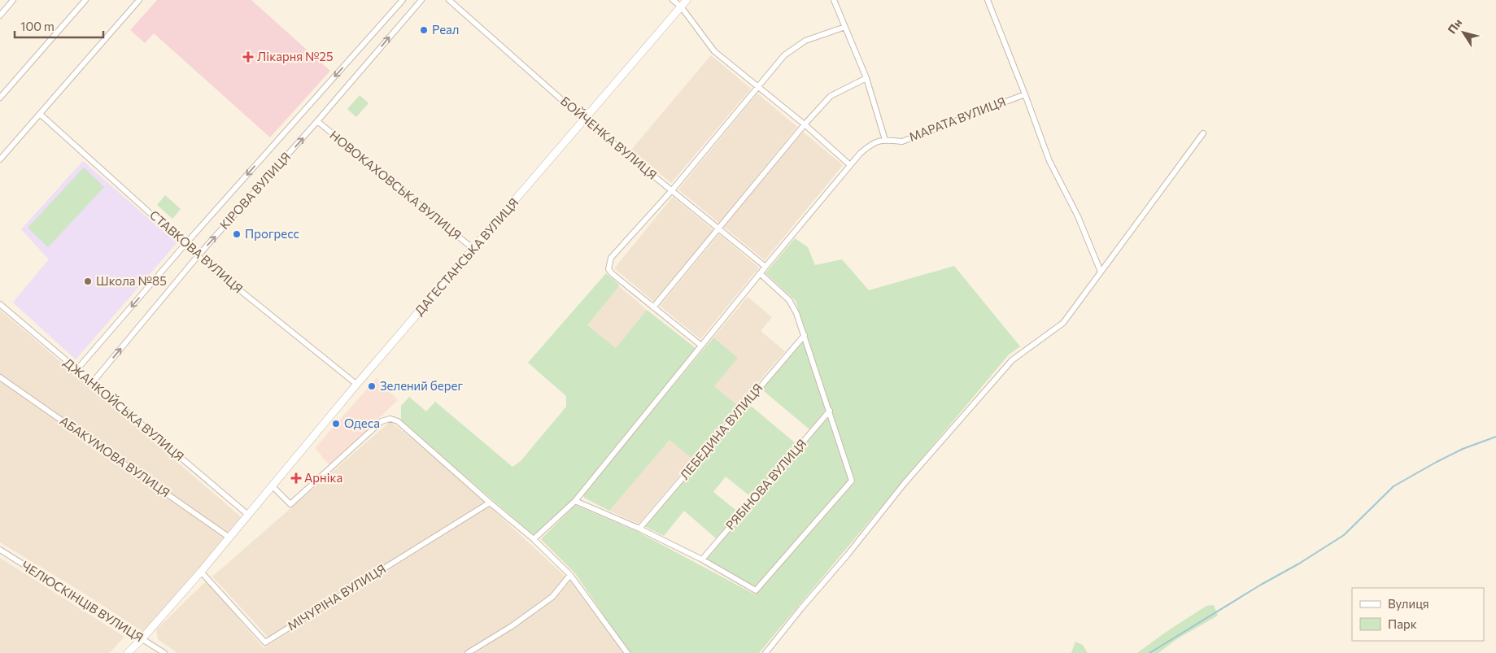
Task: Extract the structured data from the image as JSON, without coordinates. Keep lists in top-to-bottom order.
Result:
{
  "streets": {
    "street": [
      "МАРАТА ВУЛИЦЯ",
      "БОЙЧЕНКА ВУЛИЦЯ",
      "НОВОКАХОВСЬКА ВУЛИЦЯ",
      "КІРОВА ВУЛИЦЯ",
      "СТАВКОВА ВУЛИЦЯ",
      "ДАГЕСТАНСЬКА ВУЛИЦЯ",
      "ДЖАНКОЙСЬКА ВУЛИЦЯ",
      "ЛЕБЕДИНА ВУЛИЦЯ",
      "АБАКУМОВА ВУЛИЦЯ",
      "РЯБІНОВА ВУЛИЦЯ",
      "МІЧУРІНА ВУЛИЦЯ",
      "ЧЕЛЮСКІНЦІВ ВУЛИЦЯ"
    ]
  },
  "crossings": [
    ["МАРАТА ВУЛИЦЯ", "БОЙЧЕНКА ВУЛИЦЯ"],
    ["БОЙЧЕНКА ВУЛИЦЯ", "ДАГЕСТАНСЬКА ВУЛИЦЯ"],
    ["НОВОКАХОВСЬКА ВУЛИЦЯ", "КІРОВА ВУЛИЦЯ"],
    ["НОВОКАХОВСЬКА ВУЛИЦЯ", "ДАГЕСТАНСЬКА ВУЛИЦЯ"],
    ["КІРОВА ВУЛИЦЯ", "СТАВКОВА ВУЛИЦЯ"],
    ["КІРОВА ВУЛИЦЯ", "ДЖАНКОЙСЬКА ВУЛИЦЯ"],
    ["СТАВКОВА ВУЛИЦЯ", "ДАГЕСТАНСЬКА ВУЛИЦЯ"],
    ["ДАГЕСТАНСЬКА ВУЛИЦЯ", "ДЖАНКОЙСЬКА ВУЛИЦЯ"],
    ["ДАГЕСТАНСЬКА ВУЛИЦЯ", "АБАКУМОВА ВУЛИЦЯ"],
    ["ДАГЕСТАНСЬКА ВУЛИЦЯ", "МІЧУРІНА ВУЛИЦЯ"],
    ["ДАГЕСТАНСЬКА ВУЛИЦЯ", "ЧЕЛЮСКІНЦІВ ВУЛИЦЯ"]
  ],
  "places": {
    "other": [
      "Реал",
      "Прогресс",
      "Школа №85",
      "Зелений берег",
      "Одеса"
    ],
    "health": ["Лікарня №25", "Арніка"]
  },
  "legend": ["Вулиця", "Парк"],
  "scale_bar": "100 m",
  "north": "top left"
}
